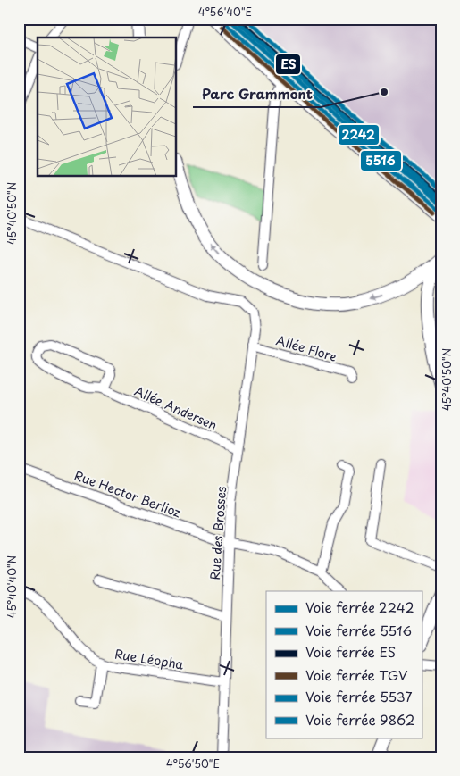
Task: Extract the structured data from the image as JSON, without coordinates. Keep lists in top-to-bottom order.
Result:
{
  "streets": {
    "street": [
      "Allée Flore",
      "Allée Andersen",
      "Rue Hector Berlioz",
      "Rue des Brosses",
      "Rue Léopha"
    ]
  },
  "crossings": [
    ["Allée Flore", "Rue des Brosses"],
    ["Allée Andersen", "Rue des Brosses"],
    ["Rue Hector Berlioz", "Rue des Brosses"],
    ["Rue des Brosses", "Rue Léopha"]
  ],
  "places": ["Parc Grammont"],
  "lines": [
    "rail line 2242",
    "rail line ES",
    "rail line 5537",
    "rail line 9862",
    "rail line 5516",
    "rail line TGV"
  ],
  "legend": [
    "Voie ferrée 2242",
    "Voie ferrée 5516",
    "Voie ferrée ES",
    "Voie ferrée TGV",
    "Voie ferrée 5537",
    "Voie ferrée 9862"
  ],
  "coordinates": [
    "4°56'40\"E",
    "45°40'50\"N",
    "45°40'40\"N",
    "4°56'50\"E"
  ]
}
